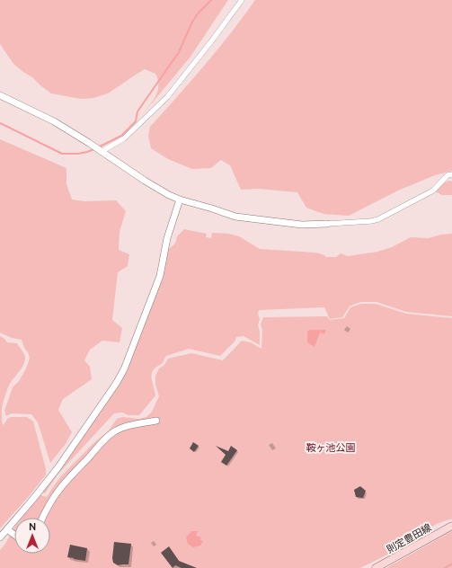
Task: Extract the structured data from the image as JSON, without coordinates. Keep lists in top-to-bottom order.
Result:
{
  "streets": {
    "main road": ["則定豊田線"]
  },
  "parks": ["鞍ヶ池公園"],
  "north": "top"
}
